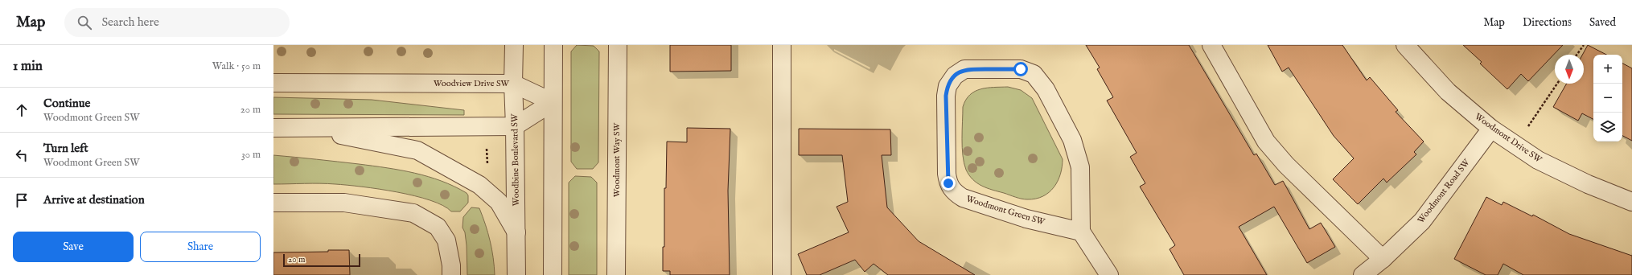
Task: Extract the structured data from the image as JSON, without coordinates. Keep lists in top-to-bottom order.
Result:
{
  "streets": {
    "street": [
      "Woodview Drive SW",
      "Woodmont Drive SW",
      "Woodbine Boulevard SW",
      "Woodmont Way SW",
      "Woodmont Road SW",
      "Woodmont Green SW"
    ]
  },
  "crossings": [
    ["Woodview Drive SW", "Woodbine Boulevard SW"],
    ["Woodmont Drive SW", "Woodmont Road SW"]
  ],
  "scale_bar": "20 m",
  "north": "bottom",
  "page": {
    "header": "Map",
    "search": "Search here",
    "nav": ["Map", "Directions", "Saved"],
    "heading": ["1 min", "Walk · 50 m"],
    "map_buttons": ["+", "−"],
    "list": [
      ["Continue", "Woodmont Green SW", "20 m"],
      ["Turn left", "Woodmont Green SW", "30 m"],
      "Arrive at destination"
    ],
    "buttons": ["Save", "Share"],
    "scale": "20 m"
  }
}
